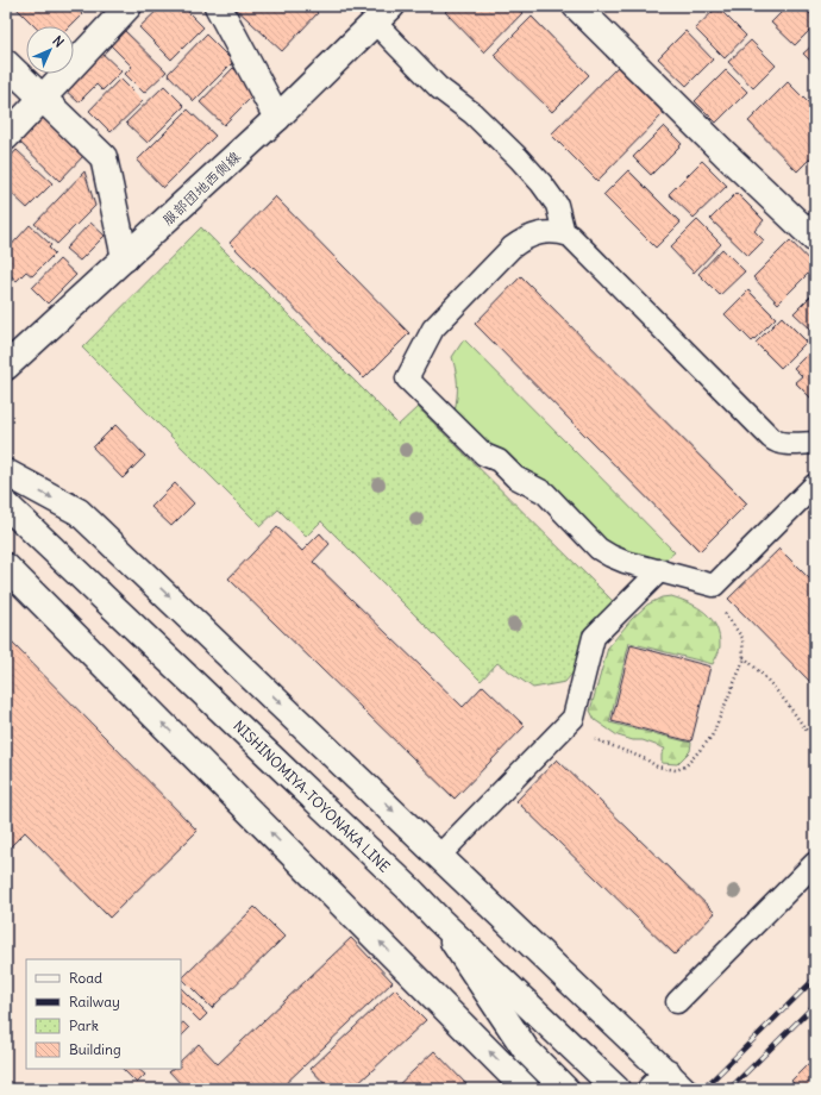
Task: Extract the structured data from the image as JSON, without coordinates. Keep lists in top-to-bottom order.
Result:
{
  "streets": {
    "street": ["服部団地西側線", "NISHINOMIYA-TOYONAKA LINE"]
  },
  "legend": [
    "Road",
    "Railway",
    "Park",
    "Building"
  ],
  "north": "top right"
}
